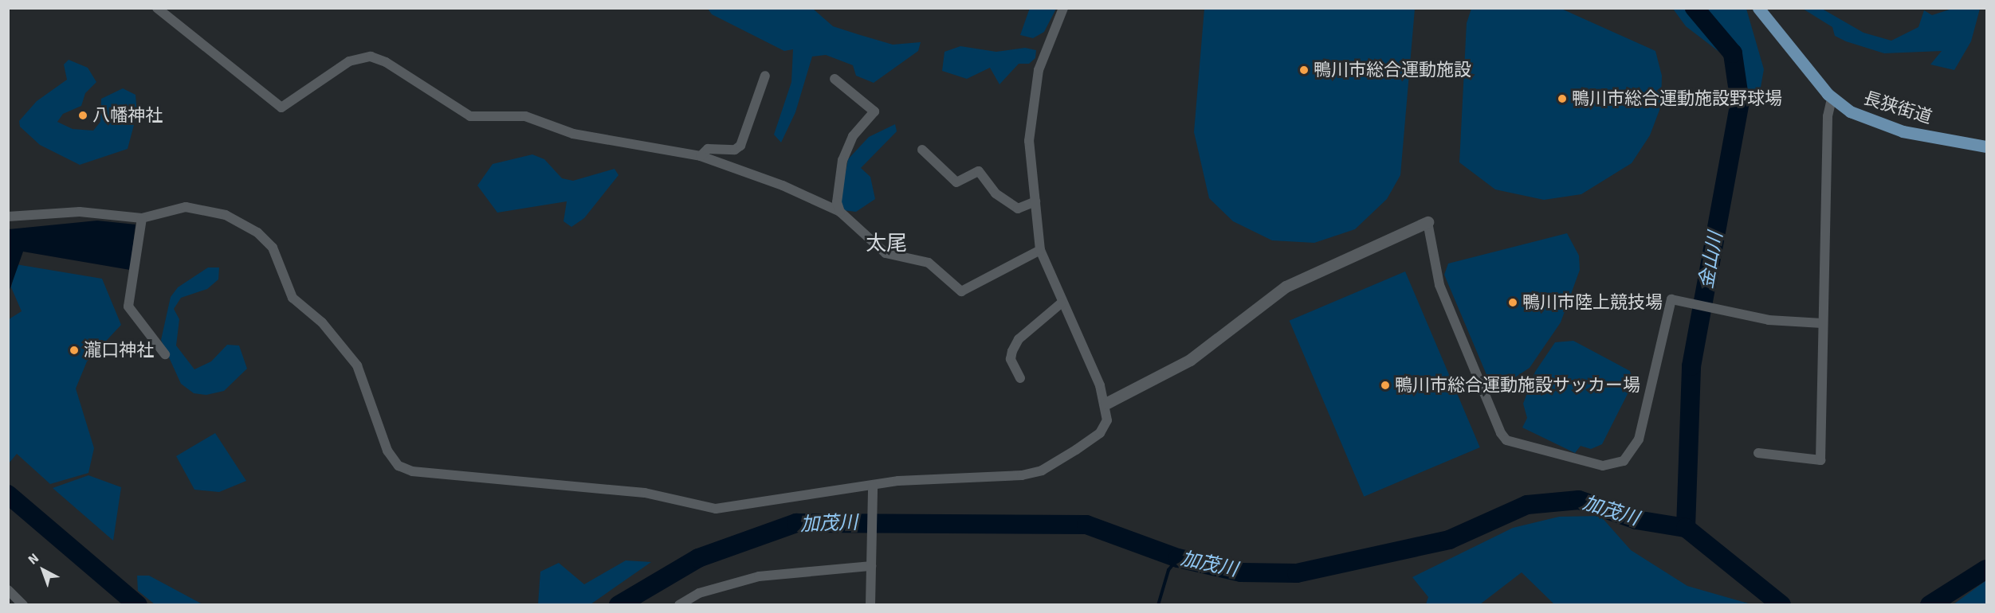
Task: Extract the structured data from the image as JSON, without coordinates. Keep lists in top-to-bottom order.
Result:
{
  "streets": {
    "main road": ["長狭街道"]
  },
  "districts": ["太尾"],
  "water": ["金山川", "加茂川"],
  "places": [
    "鴨川市総合運動施設",
    "鴨川市総合運動施設野球場",
    "八幡神社",
    "鴨川市陸上競技場",
    "瀧口神社",
    "鴨川市総合運動施設サッカー場"
  ],
  "north": "top left"
}
